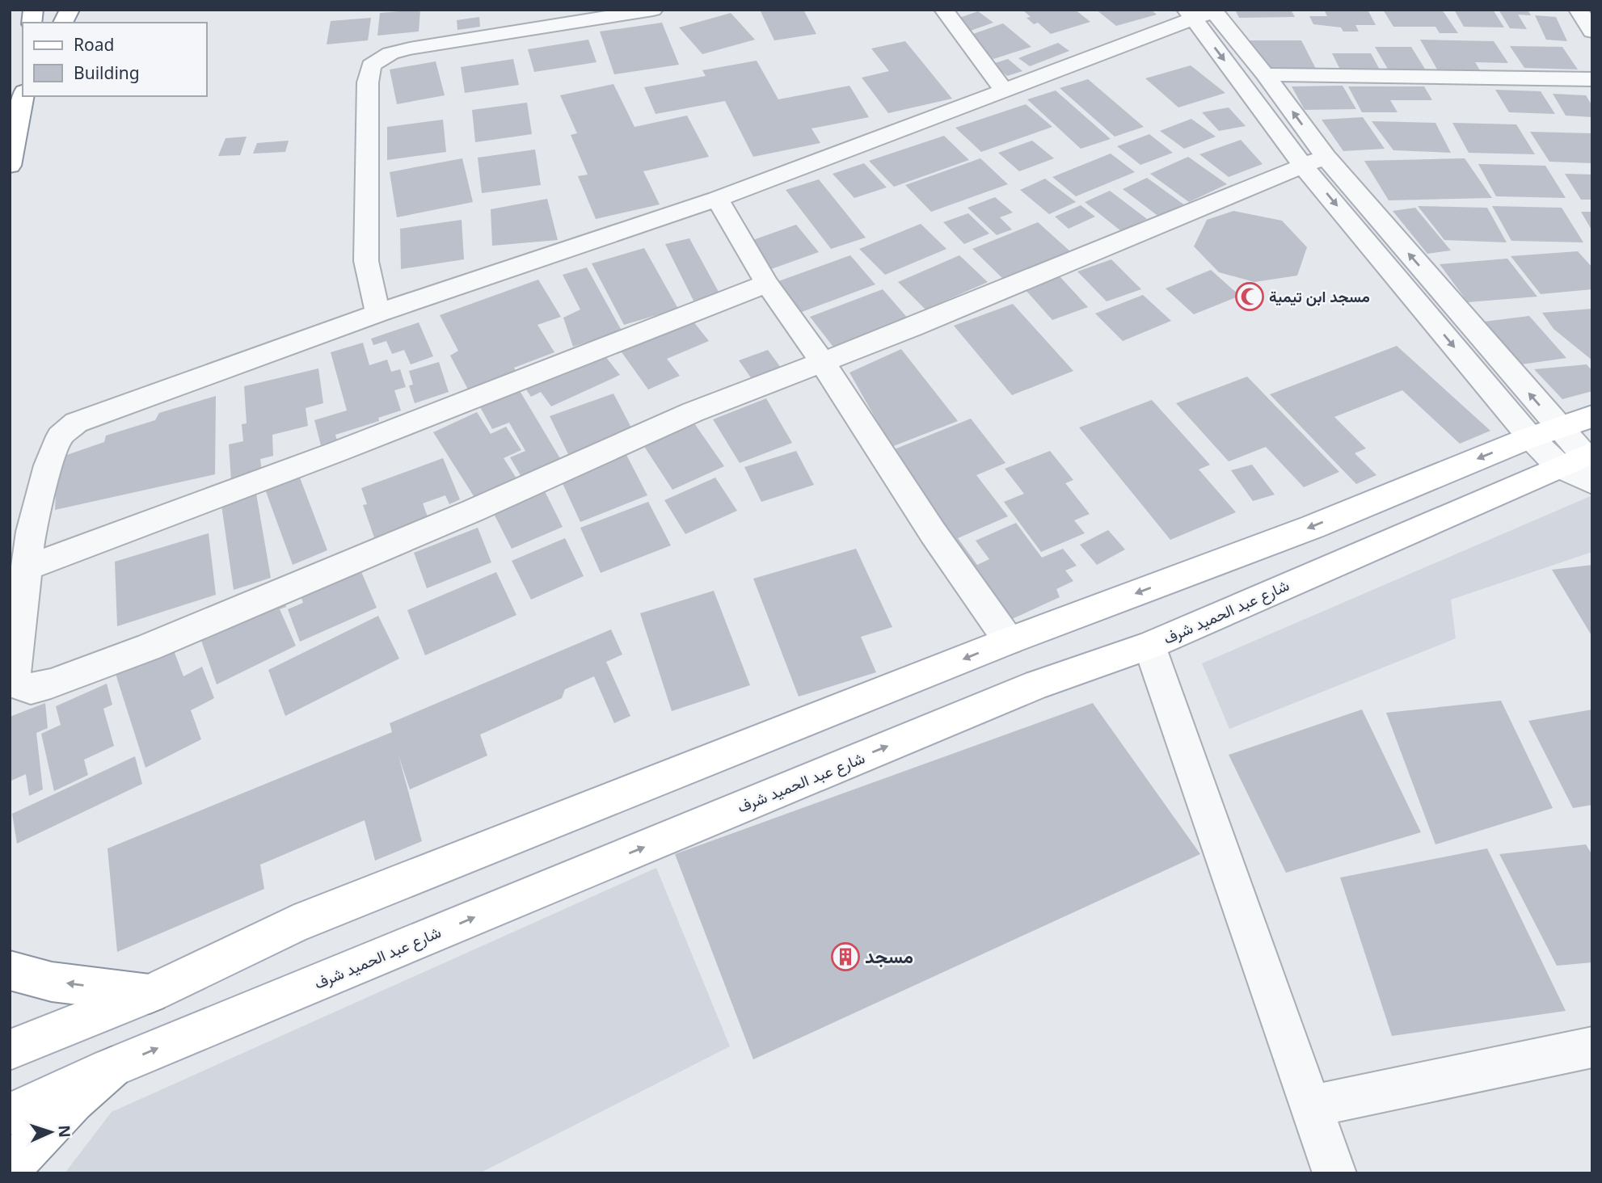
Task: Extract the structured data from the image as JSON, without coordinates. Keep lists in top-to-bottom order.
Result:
{
  "streets": {
    "main road": ["شارع عبد الحميد شرف"]
  },
  "places": {
    "mosque": ["مسجد ابن تيمية"],
    "building": ["مسجد"]
  },
  "legend": ["Road", "Building"],
  "north": "right"
}
